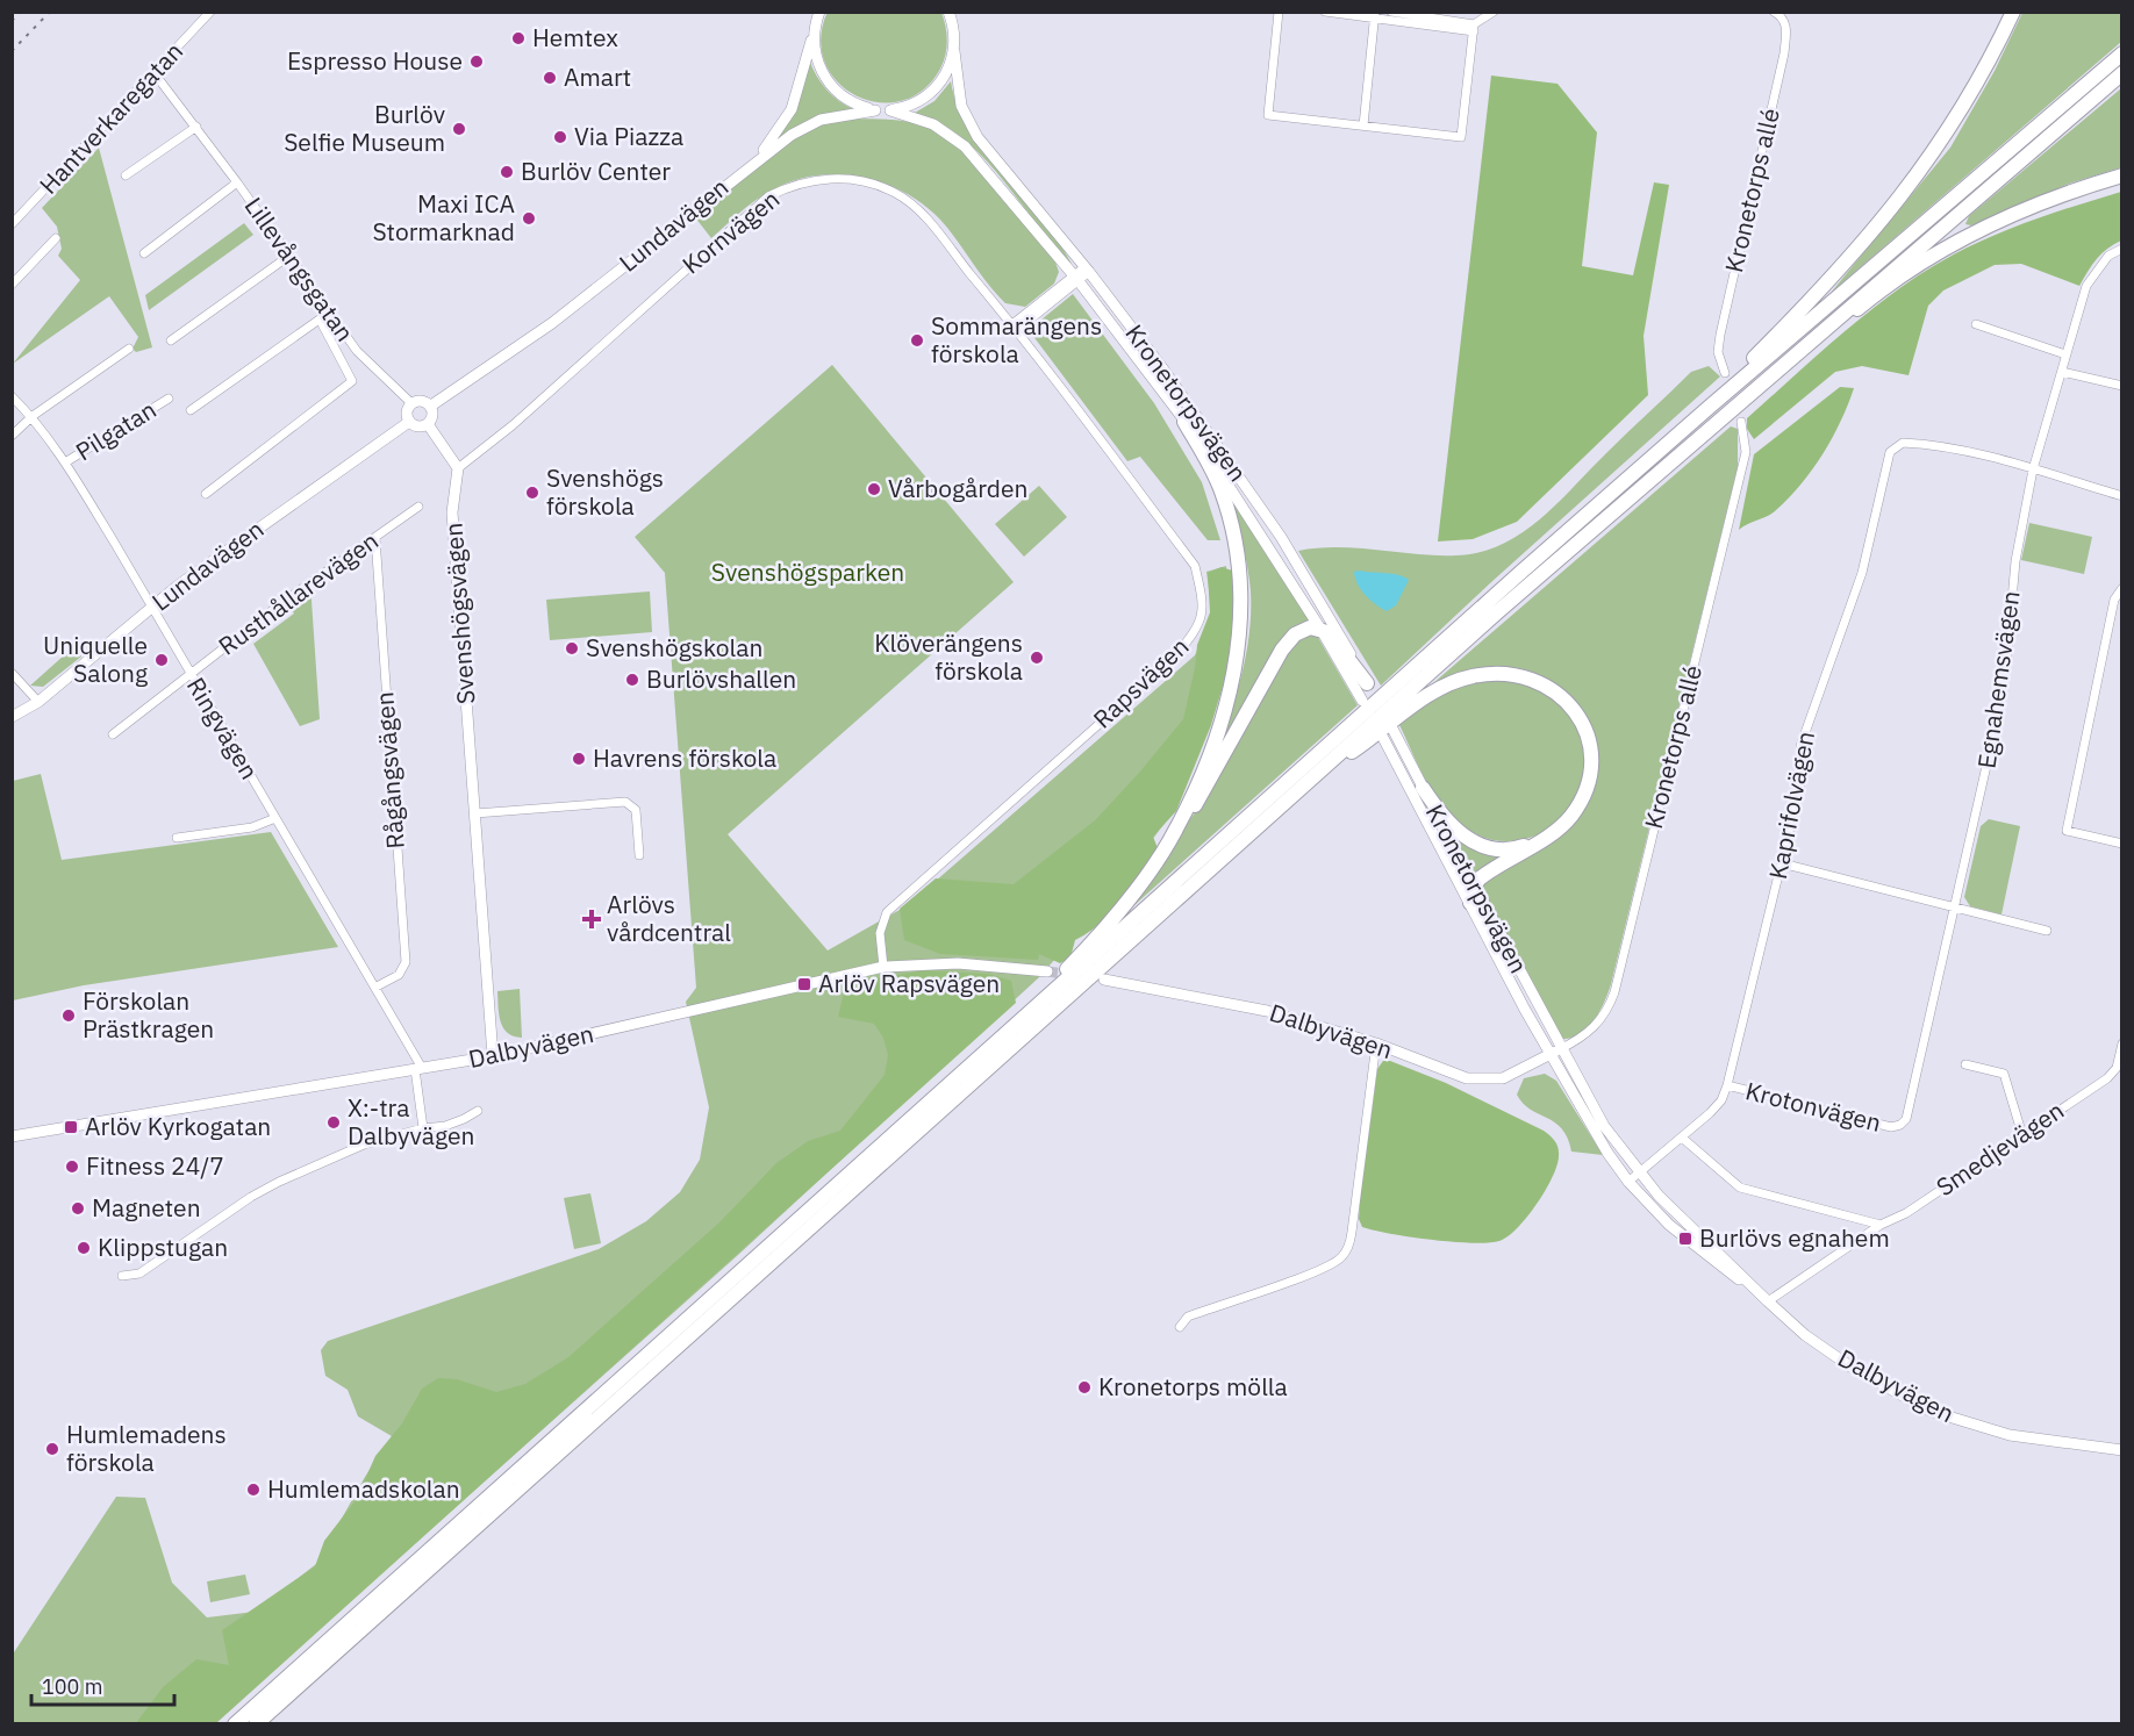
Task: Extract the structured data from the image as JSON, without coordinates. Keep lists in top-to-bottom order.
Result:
{
  "streets": {
    "main road": [
      "Lundavägen",
      "Kronetorpsvägen",
      "Svenshögsvägen",
      "Dalbyvägen"
    ],
    "street": [
      "Hantverkaregatan",
      "Kronetorps allé",
      "Kornvägen",
      "Lillevångsgatan",
      "Pilgatan",
      "Rusthållarevägen",
      "Egnahemsvägen",
      "Rapsvägen",
      "Ringvägen",
      "Rågångsvägen",
      "Kaprifolvägen",
      "Krotonvägen",
      "Smedjevägen"
    ]
  },
  "crossings": [
    ["Hantverkaregatan", "Lillevångsgatan"],
    ["Kronetorps allé", "Kronetorpsvägen"],
    ["Kronetorps allé", "Dalbyvägen"],
    ["Lundavägen", "Lillevångsgatan"],
    ["Lundavägen", "Kronetorpsvägen"],
    ["Lundavägen", "Ringvägen"],
    ["Kornvägen", "Svenshögsvägen"],
    ["Kornvägen", "Rapsvägen"],
    ["Kronetorpsvägen", "Dalbyvägen"],
    ["Pilgatan", "Ringvägen"],
    ["Rusthållarevägen", "Ringvägen"],
    ["Rusthållarevägen", "Rågångsvägen"],
    ["Svenshögsvägen", "Dalbyvägen"],
    ["Egnahemsvägen", "Kaprifolvägen"],
    ["Egnahemsvägen", "Krotonvägen"],
    ["Rapsvägen", "Dalbyvägen"],
    ["Ringvägen", "Rågångsvägen"],
    ["Ringvägen", "Dalbyvägen"],
    ["Kaprifolvägen", "Dalbyvägen"],
    ["Kaprifolvägen", "Krotonvägen"],
    ["Dalbyvägen", "Smedjevägen"]
  ],
  "parks": ["Svenshögsparken"],
  "places": {
    "other": [
      "Hemtex",
      "Espresso House",
      "Amart",
      "Burlöv Selfie Museum",
      "Via Piazza",
      "Burlöv Center",
      "Maxi ICA Stormarknad",
      "Sommarängens förskola",
      "Vårbogården",
      "Svenshögs förskola",
      "Svenshögskolan",
      "Klöverängens förskola",
      "Uniquelle Salong",
      "Burlövshallen",
      "Havrens förskola",
      "Förskolan Prästkragen",
      "X:-tra Dalbyvägen",
      "Fitness 24/7",
      "Magneten",
      "Klippstugan",
      "Kronetorps mölla",
      "Humlemadens förskola",
      "Humlemadskolan"
    ],
    "health": ["Arlövs vårdcentral"],
    "transit": ["Arlöv Rapsvägen", "Arlöv Kyrkogatan", "Burlövs egnahem"]
  },
  "scale_bar": "100 m"
}
